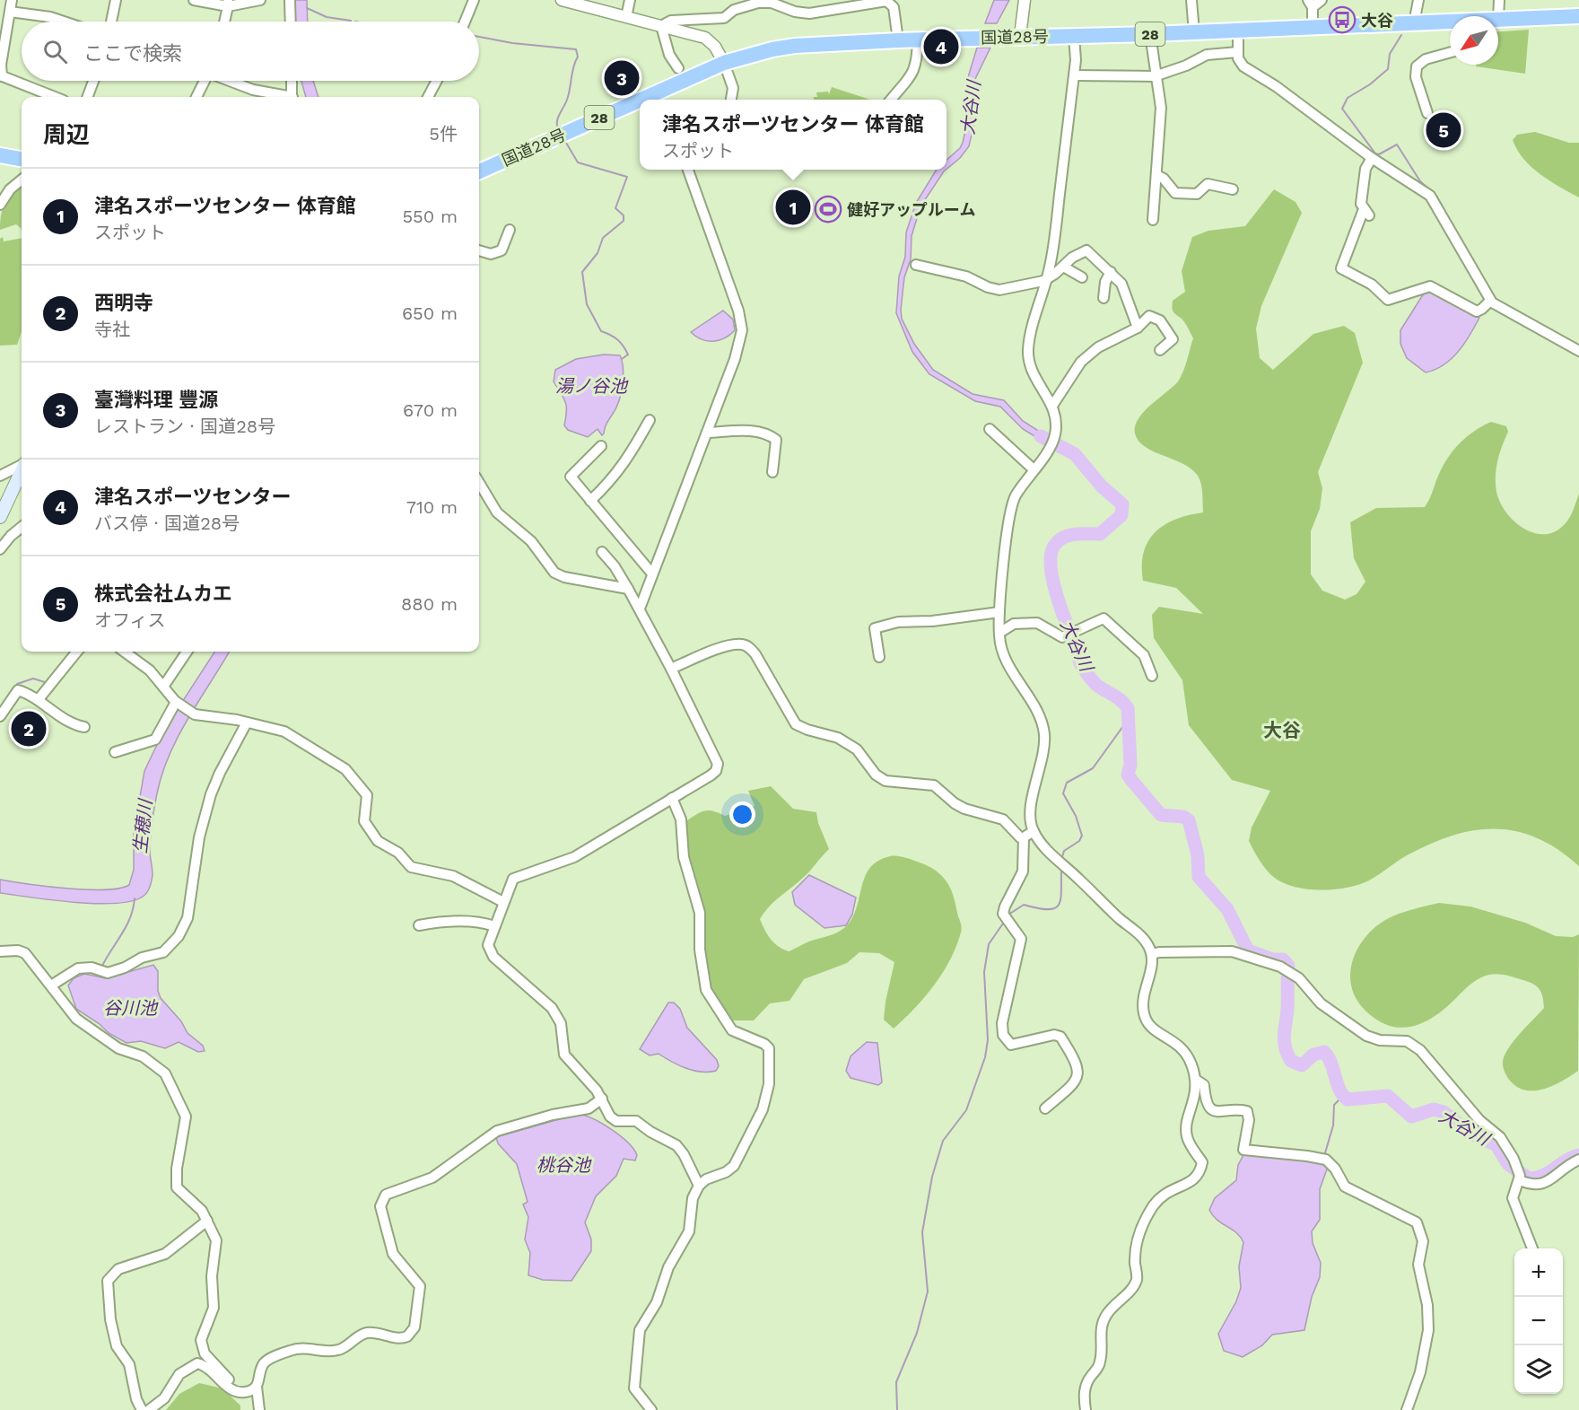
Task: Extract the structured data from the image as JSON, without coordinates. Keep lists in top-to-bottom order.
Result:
{
  "streets": {
    "highway": ["28", "国道28号"]
  },
  "districts": ["大谷"],
  "water": [
    "大谷川",
    "湯ノ谷池",
    "生穂川",
    "谷川池",
    "桃谷池"
  ],
  "places": {
    "bus stop": ["大谷"],
    "sports": ["健好アップルーム"]
  },
  "north": "bottom left",
  "page": {
    "search": "ここで検索",
    "pins": [
      "4",
      "3",
      "5",
      "1",
      "2"
    ],
    "heading": ["周辺", "5件"],
    "popup": ["津名スポーツセンター 体育館", "スポット"],
    "list": [
      {
        "mark": "1",
        "name": "津名スポーツセンター 体育館",
        "note": "スポット",
        "value": "550 m"
      },
      {
        "mark": "2",
        "name": "西明寺",
        "note": "寺社",
        "value": "650 m"
      },
      {
        "mark": "3",
        "name": "臺灣料理 豐源",
        "note": "レストラン · 国道28号",
        "value": "670 m"
      },
      {
        "mark": "4",
        "name": "津名スポーツセンター",
        "note": "バス停 · 国道28号",
        "value": "710 m"
      },
      {
        "mark": "5",
        "name": "株式会社ムカエ",
        "note": "オフィス",
        "value": "880 m"
      }
    ],
    "map_buttons": ["+", "−"]
  }
}
